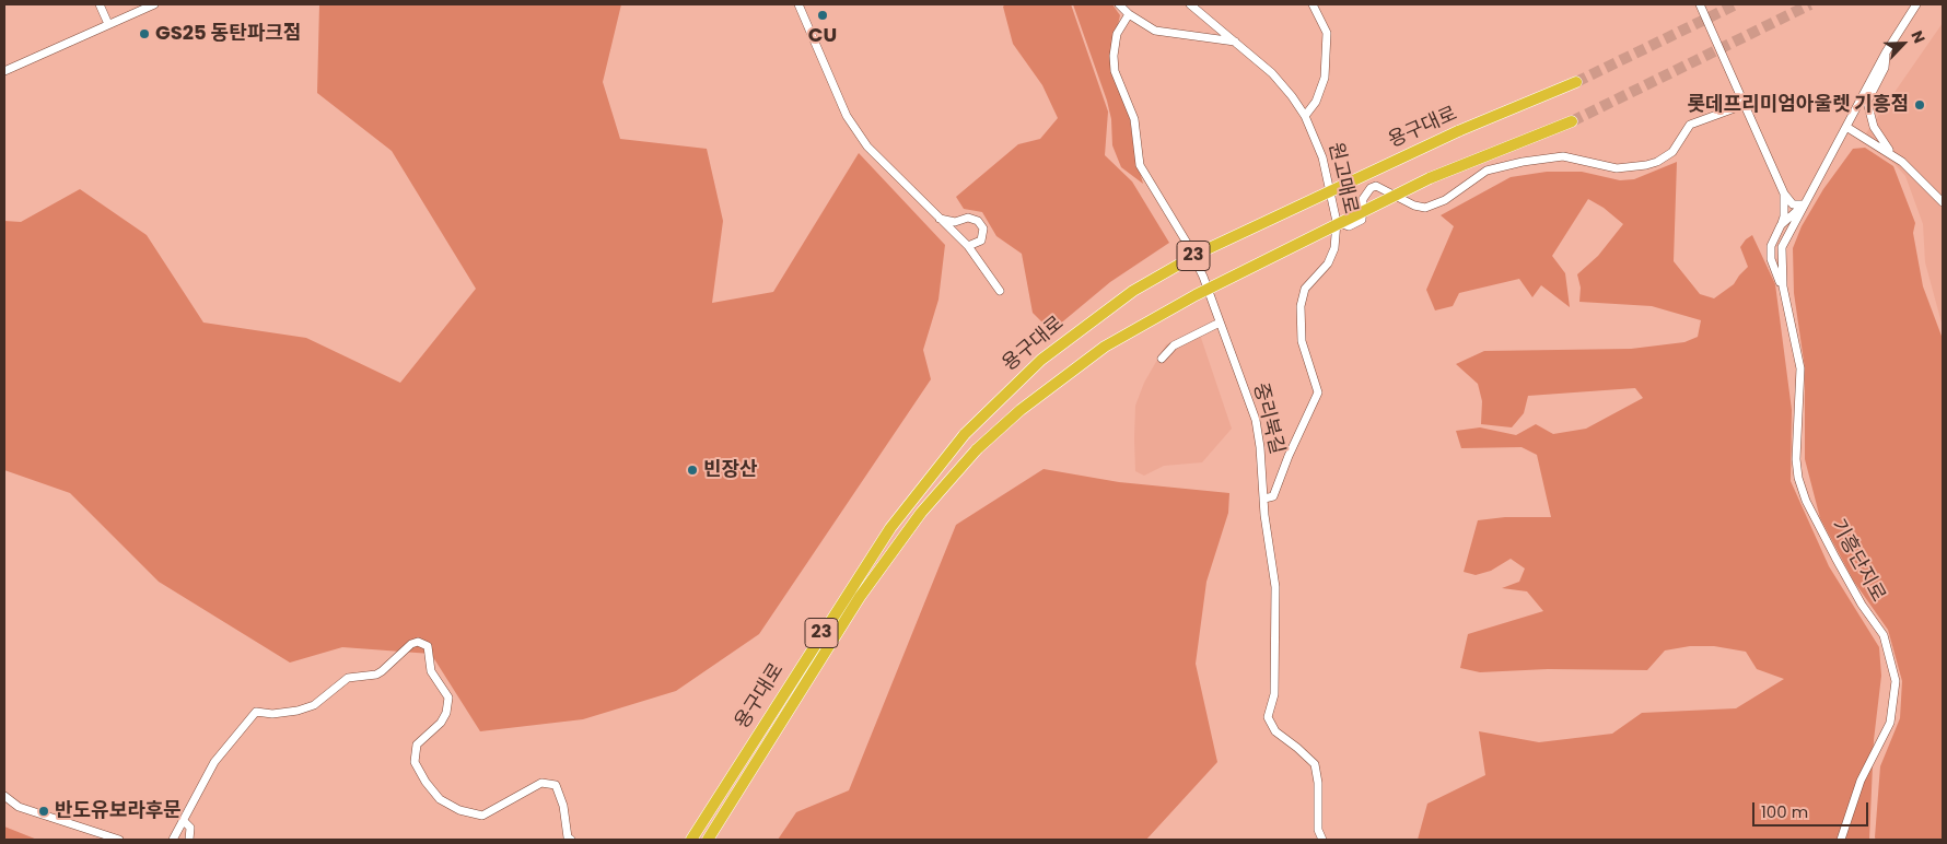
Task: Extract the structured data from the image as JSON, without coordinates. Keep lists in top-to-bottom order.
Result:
{
  "streets": {
    "highway": ["용구대로", "23"],
    "street": ["원고매로", "중리북길", "기흥단지로"]
  },
  "crossings": [
    ["원고매로", "중리북길"]
  ],
  "places": [
    "CU",
    "GS25 동탄파크점",
    "롯데프리미엄아울렛 기흥점",
    "빈장산",
    "반도유보라후문"
  ],
  "scale_bar": "100 m",
  "north": "top right"
}
